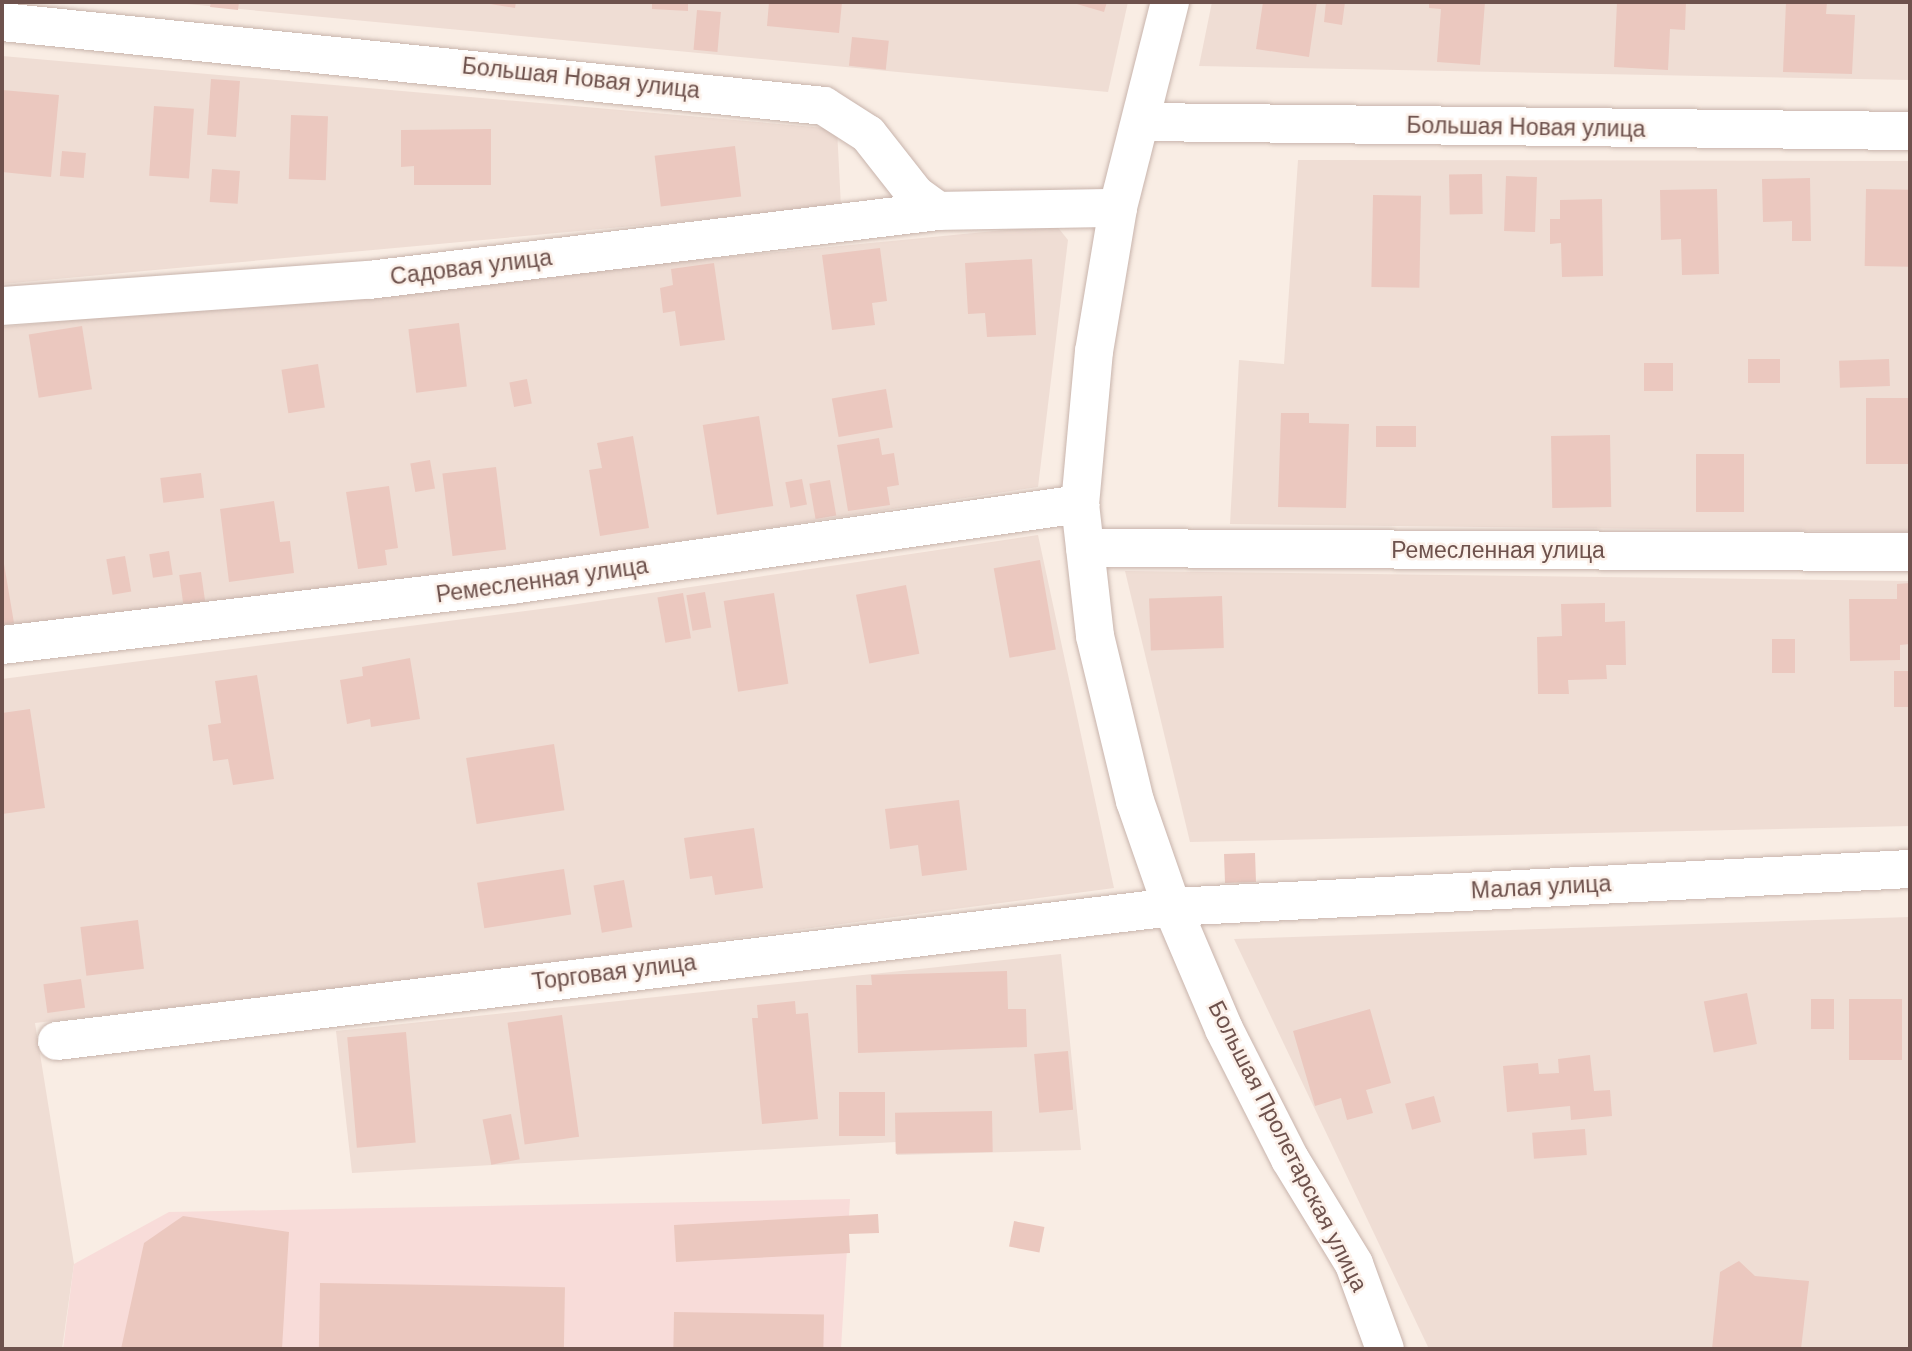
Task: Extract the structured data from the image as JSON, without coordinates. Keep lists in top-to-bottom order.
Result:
{
  "streets": {
    "street": [
      "Большая Новая улица",
      "Садовая улица",
      "Ремесленная улица",
      "Малая улица",
      "Торговая улица",
      "Большая Пролетарская улица"
    ]
  },
  "crossings": [
    ["Большая Новая улица", "Садовая улица"],
    ["Большая Новая улица", "Большая Пролетарская улица"],
    ["Ремесленная улица", "Большая Пролетарская улица"],
    ["Малая улица", "Торговая улица"],
    ["Малая улица", "Большая Пролетарская улица"],
    ["Торговая улица", "Большая Пролетарская улица"]
  ]
}
